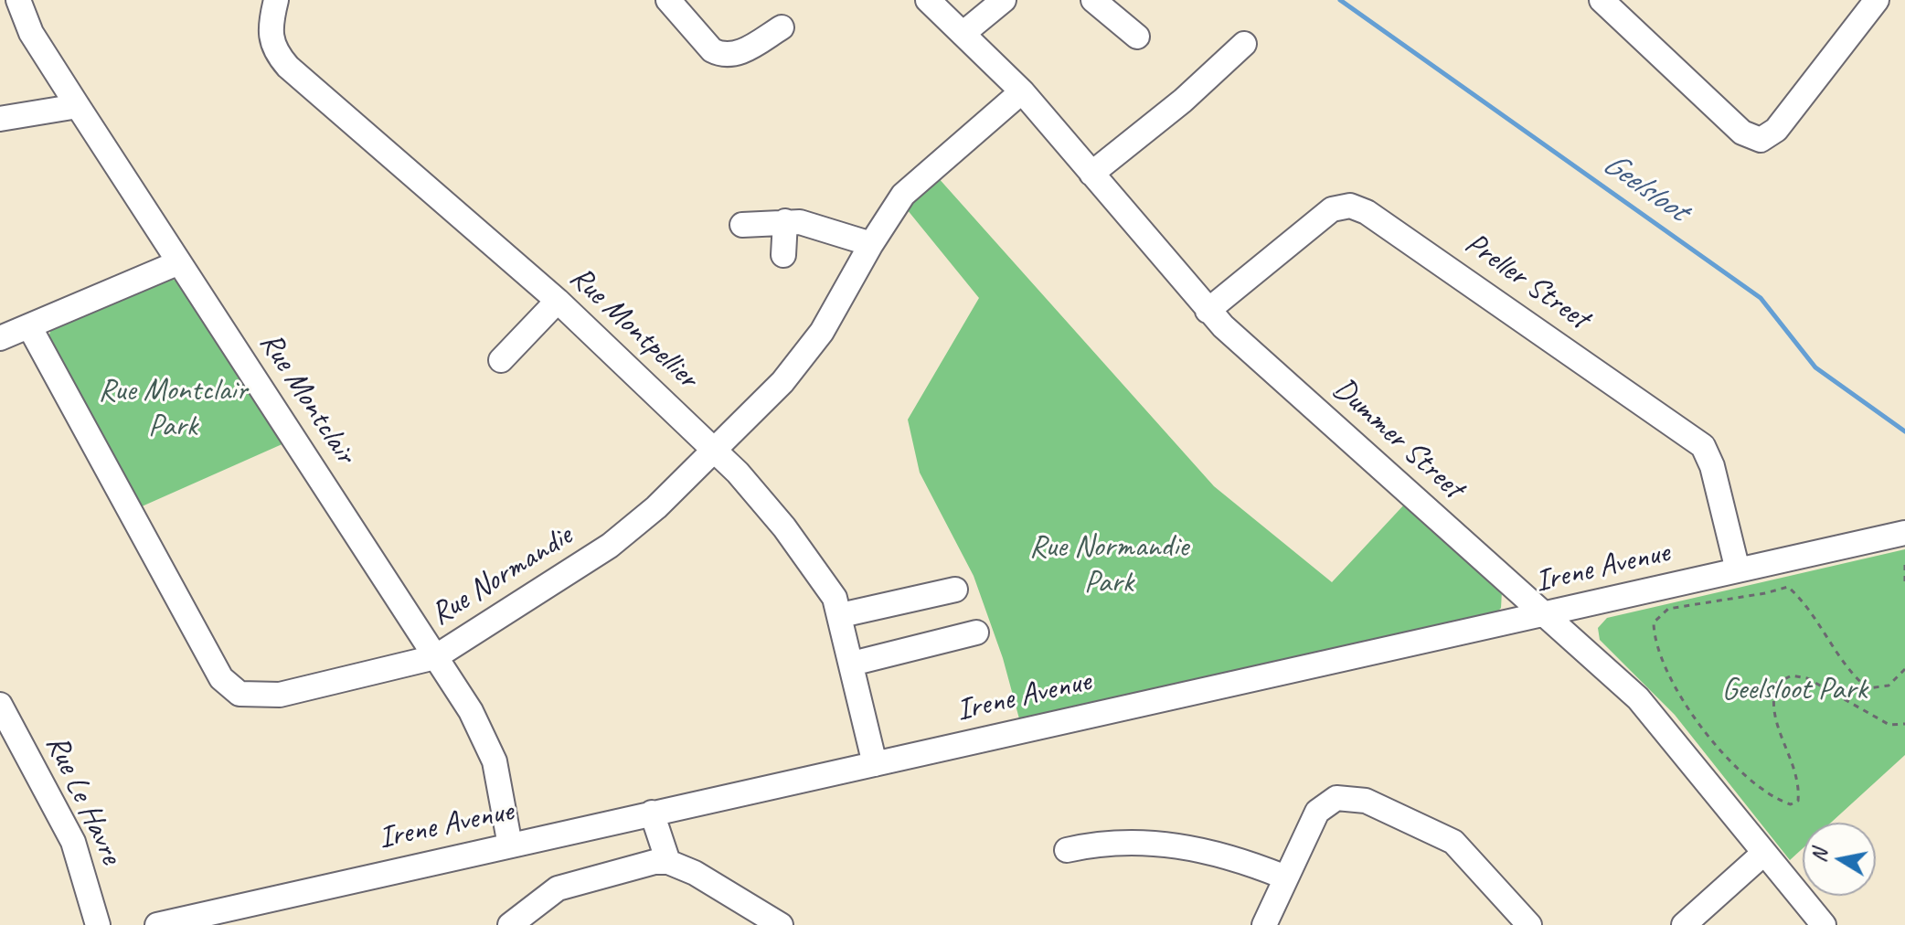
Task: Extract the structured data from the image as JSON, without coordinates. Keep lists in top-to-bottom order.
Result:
{
  "streets": {
    "street": [
      "Preller Street",
      "Rue Montpellier",
      "Rue Montclair",
      "Dummer Street",
      "Irene Avenue",
      "Rue Normandie",
      "Rue Le Havre"
    ]
  },
  "crossings": [
    ["Preller Street", "Dummer Street"],
    ["Preller Street", "Irene Avenue"],
    ["Rue Montpellier", "Irene Avenue"],
    ["Rue Montpellier", "Rue Normandie"],
    ["Rue Montclair", "Irene Avenue"],
    ["Rue Montclair", "Rue Normandie"],
    ["Dummer Street", "Irene Avenue"],
    ["Dummer Street", "Rue Normandie"]
  ],
  "water": ["Geelsloot"],
  "parks": ["Rue Montclair Park", "Rue Normandie Park", "Geelsloot Park"],
  "north": "left"
}
